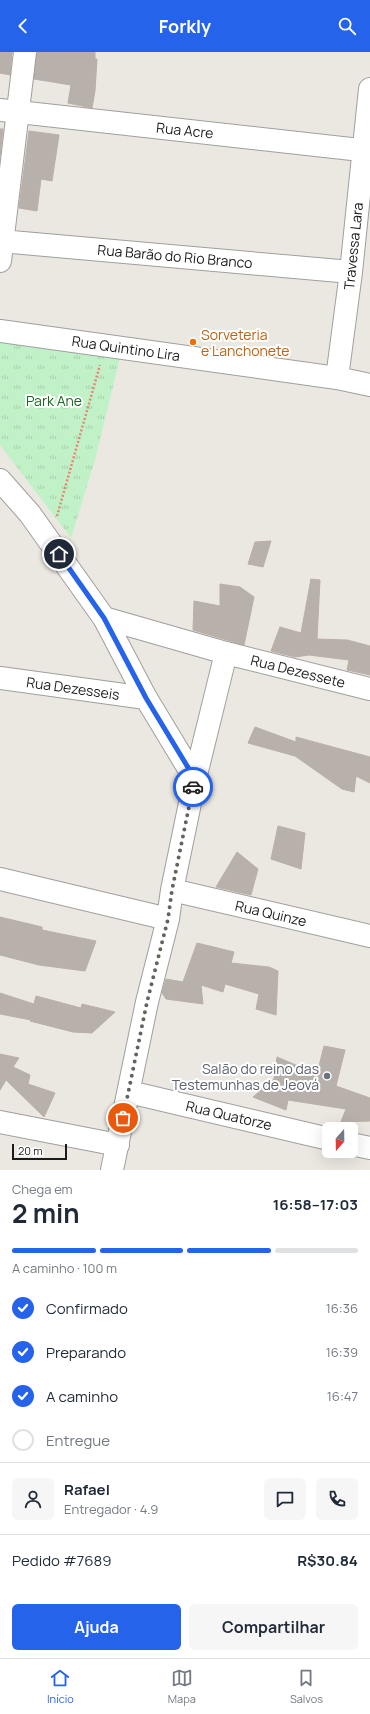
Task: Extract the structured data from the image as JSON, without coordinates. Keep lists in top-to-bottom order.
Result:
{
  "streets": {
    "street": [
      "Rua Acre",
      "Travessa Lara",
      "Rua Barão do Rio Branco",
      "Rua Quintino Lira",
      "Rua Dezessete",
      "Rua Dezesseis",
      "Rua Quinze",
      "Rua Quatorze"
    ]
  },
  "crossings": [
    ["Rua Acre", "Travessa Lara"],
    ["Travessa Lara", "Rua Barão do Rio Branco"],
    ["Travessa Lara", "Rua Quintino Lira"]
  ],
  "parks": ["Park Ane"],
  "places": ["Sorveteria e Lanchonete", "Salão do reino das Testemunhas de Jeová"],
  "scale_bar": "20 m",
  "north": "bottom",
  "page": {
    "header": "Forkly",
    "scale": "20 m",
    "heading": ["2 min", "Chega em", "16:58–17:03"],
    "panel": [
      "Rafael",
      "Entregador · 4.9",
      "Pedido #7689",
      "R$30.84"
    ],
    "bar": "A caminho · 100 m",
    "list": [
      ["Confirmado", "16:36"],
      ["Preparando", "16:39"],
      ["A caminho", "16:47"],
      "Entregue"
    ],
    "buttons": ["Ajuda", "Compartilhar"],
    "tabs": ["Início", "Mapa", "Salvos"]
  }
}
